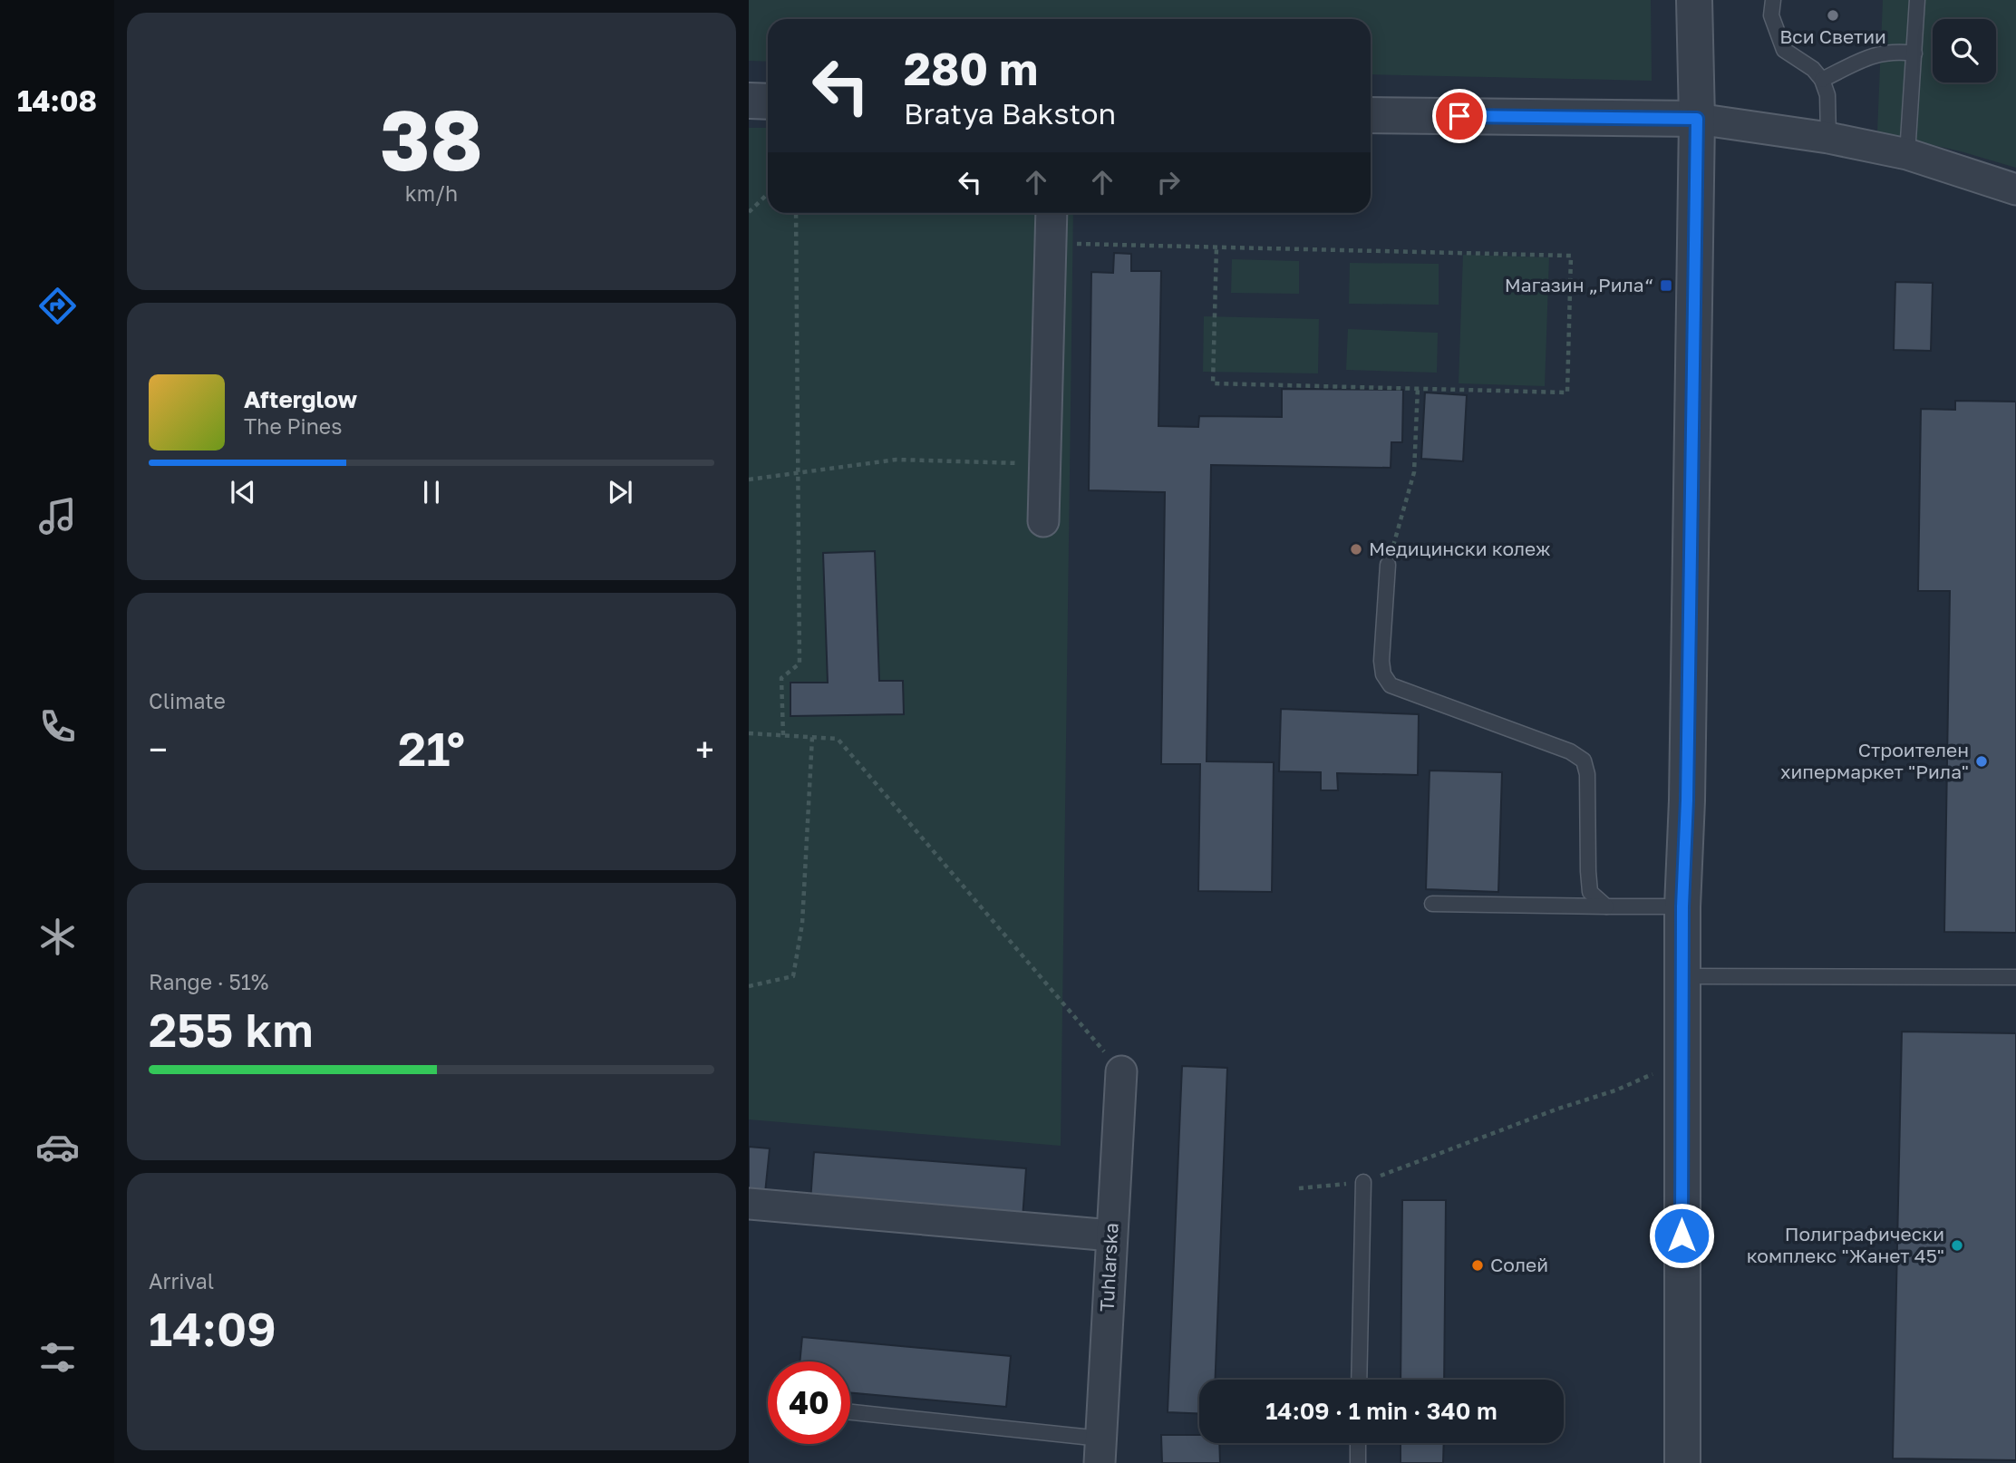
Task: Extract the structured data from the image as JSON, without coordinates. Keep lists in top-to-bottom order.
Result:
{
  "streets": {
    "street": ["Tuhlarska"]
  },
  "places": {
    "other": [
      "Вси Светии",
      "Медицински колеж",
      "Строителен хипермаркет \"Рила\"",
      "Полиграфически комплекс \"Жанет 45\"",
      "Солей"
    ],
    "transit": ["Магазин „Рила“"]
  },
  "page": {
    "tabs": "14:08",
    "tile": [
      ["38", "km/h"],
      "Climate",
      ["Range · 51%", "255 km"],
      ["Arrival", "14:09"]
    ],
    "turn": ["280 m", "Bratya Bakston"],
    "song": ["Afterglow", "The Pines"],
    "heat": ["−", "21°", "+"],
    "limit": "40",
    "trip": "14:09 · 1 min · 340 m"
  }
}
